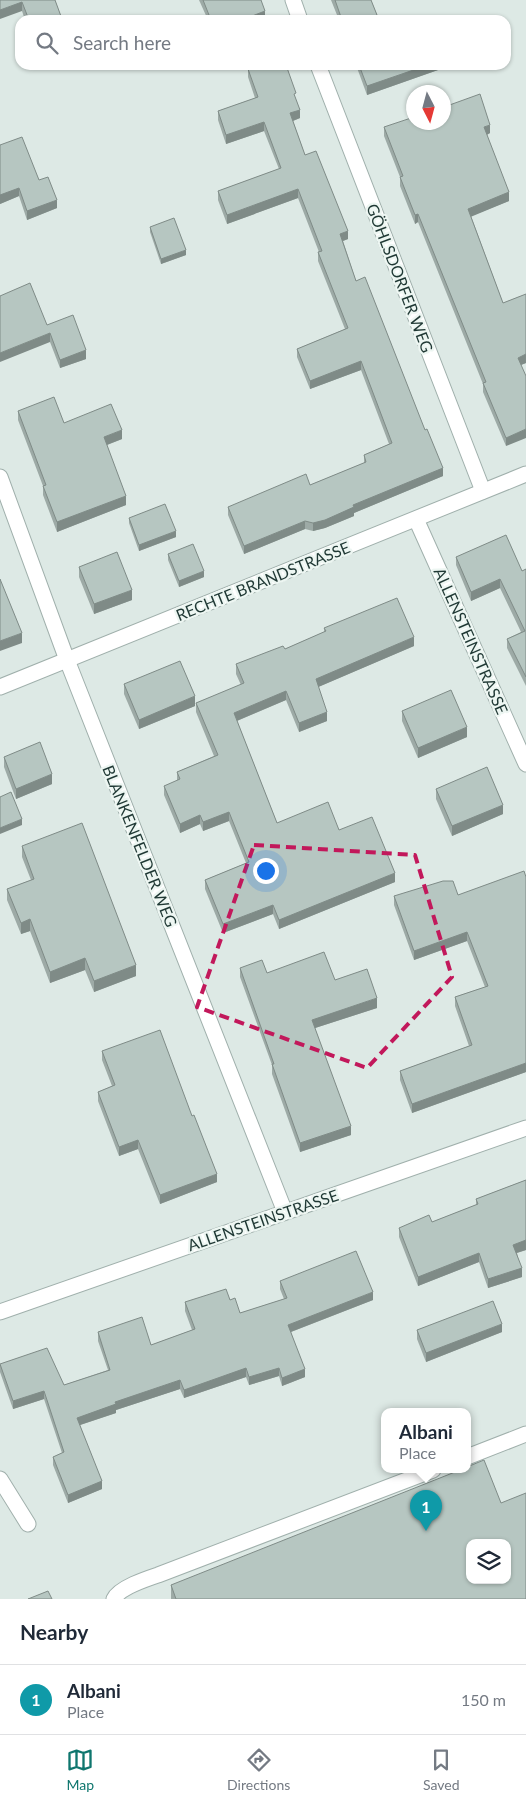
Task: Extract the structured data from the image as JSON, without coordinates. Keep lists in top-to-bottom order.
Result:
{
  "streets": {
    "street": [
      "GÖHLSDORFER WEG",
      "RECHTE BRANDSTRASSE",
      "ALLENSTEINSTRASSE",
      "BLANKENFELDER WEG"
    ]
  },
  "crossings": [
    ["GÖHLSDORFER WEG", "RECHTE BRANDSTRASSE"],
    ["RECHTE BRANDSTRASSE", "ALLENSTEINSTRASSE"],
    ["RECHTE BRANDSTRASSE", "BLANKENFELDER WEG"],
    ["ALLENSTEINSTRASSE", "BLANKENFELDER WEG"]
  ],
  "north": "bottom",
  "page": {
    "search": "Search here",
    "popup": ["Albani", "Place"],
    "pins": "1",
    "heading": "Nearby",
    "list": [
      {
        "mark": "1",
        "name": "Albani",
        "note": "Place",
        "value": "150 m"
      }
    ],
    "nav": ["Map", "Directions", "Saved"]
  }
}
